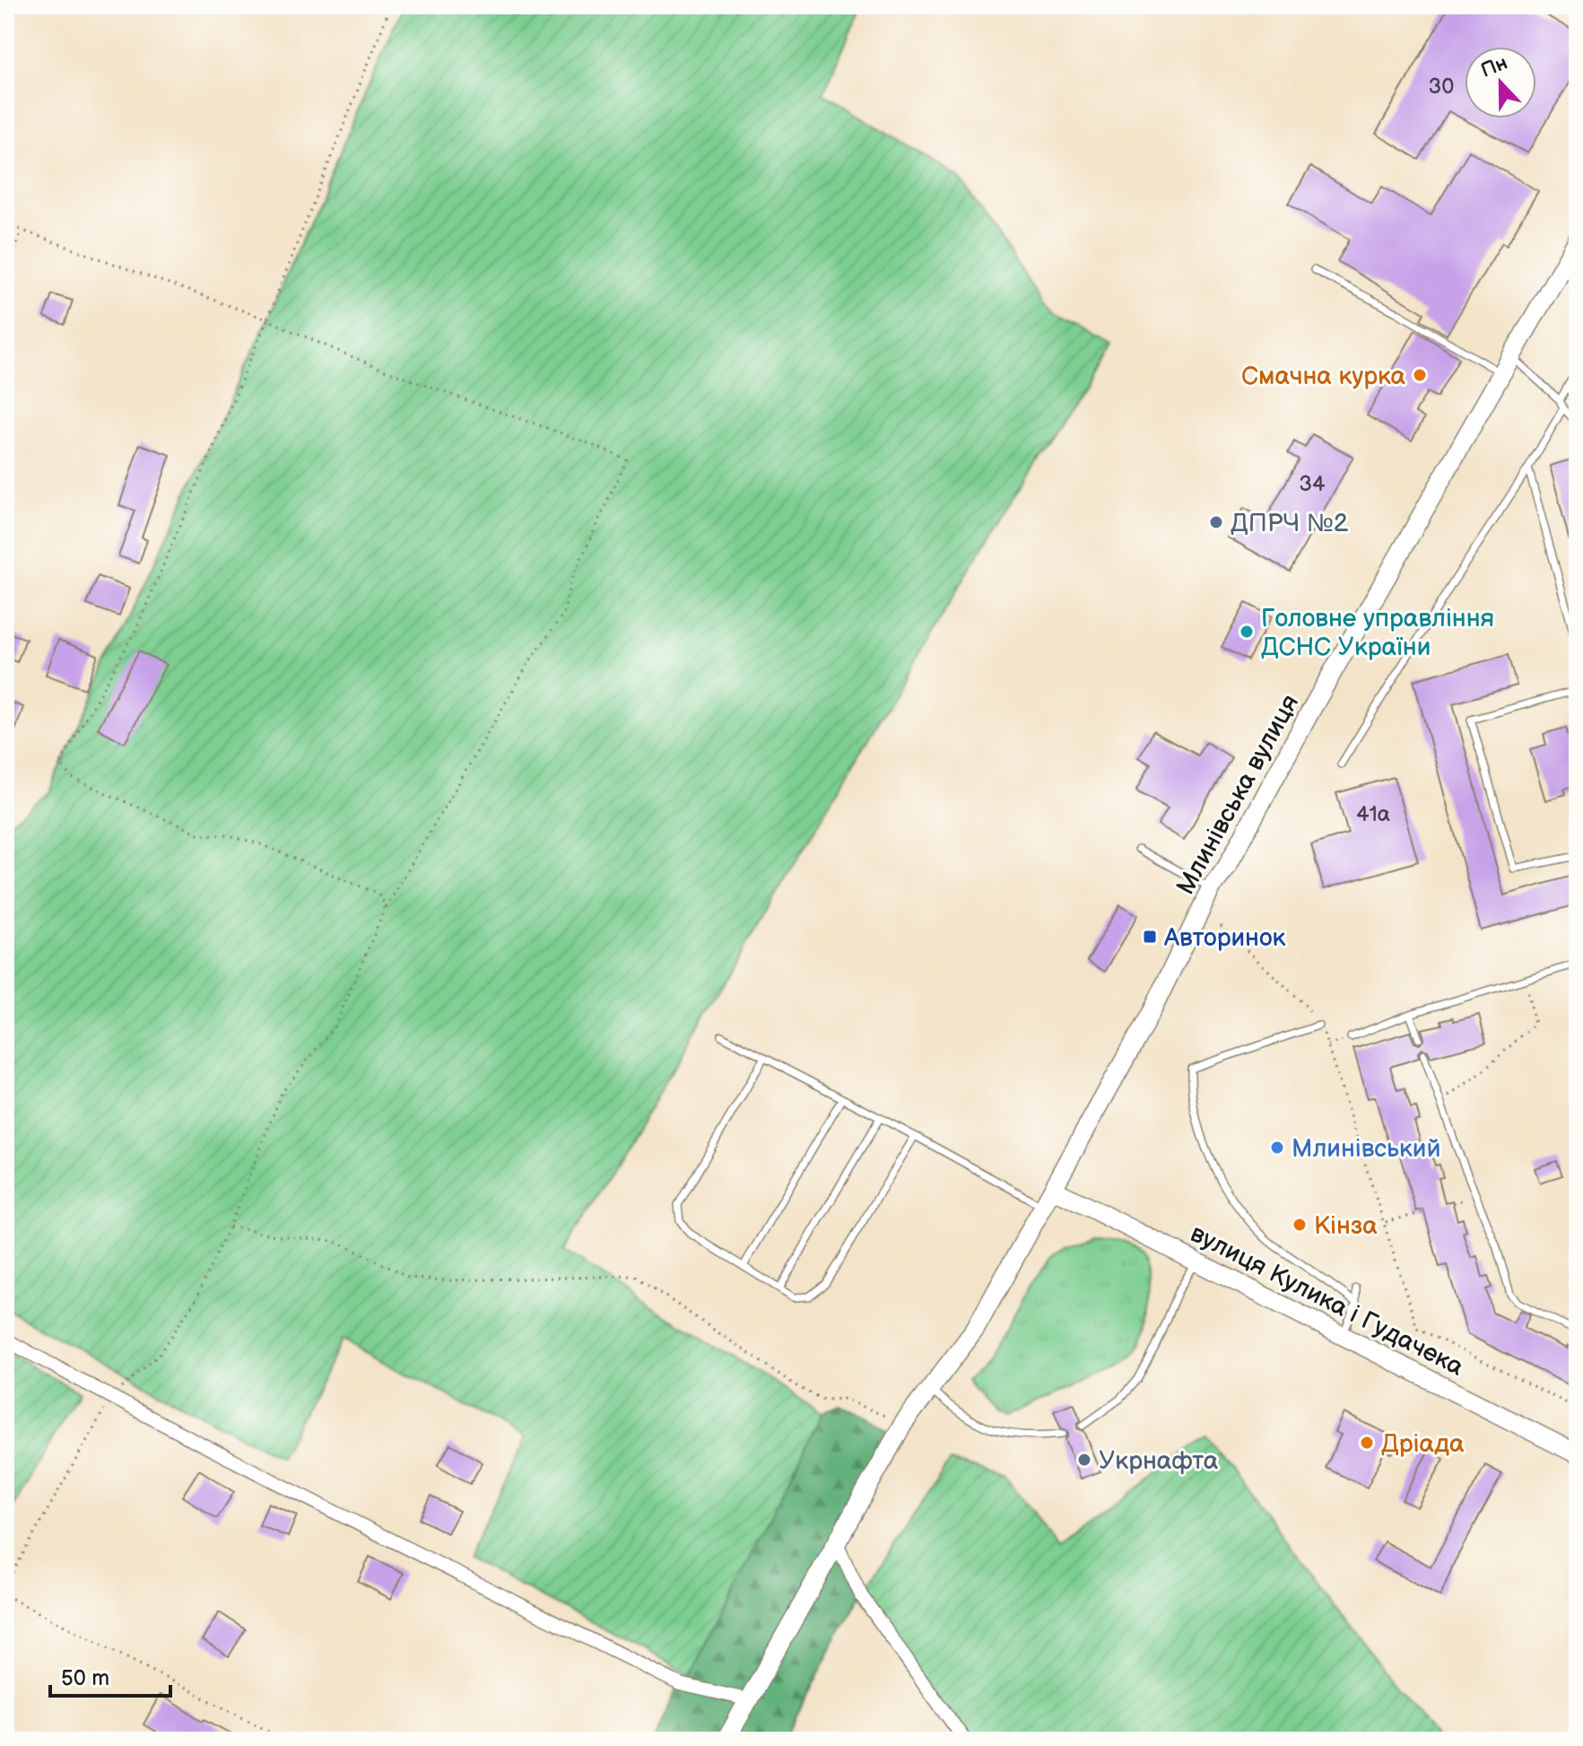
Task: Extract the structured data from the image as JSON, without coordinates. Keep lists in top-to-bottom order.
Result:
{
  "streets": {
    "main road": ["Млинівська вулиця", "вулиця Кулика і Гудачека"]
  },
  "crossings": [
    ["Млинівська вулиця", "вулиця Кулика і Гудачека"]
  ],
  "places": {
    "other": [
      "Смачна курка",
      "ДПРЧ №2",
      "Головне управління ДСНС України",
      "Млинівський",
      "Кінза",
      "Дріада",
      "Укрнафта"
    ],
    "transit": ["Авторинок"]
  },
  "house_numbers": ["30", "34", "41а"],
  "scale_bar": "50 m",
  "north": "top"
}
